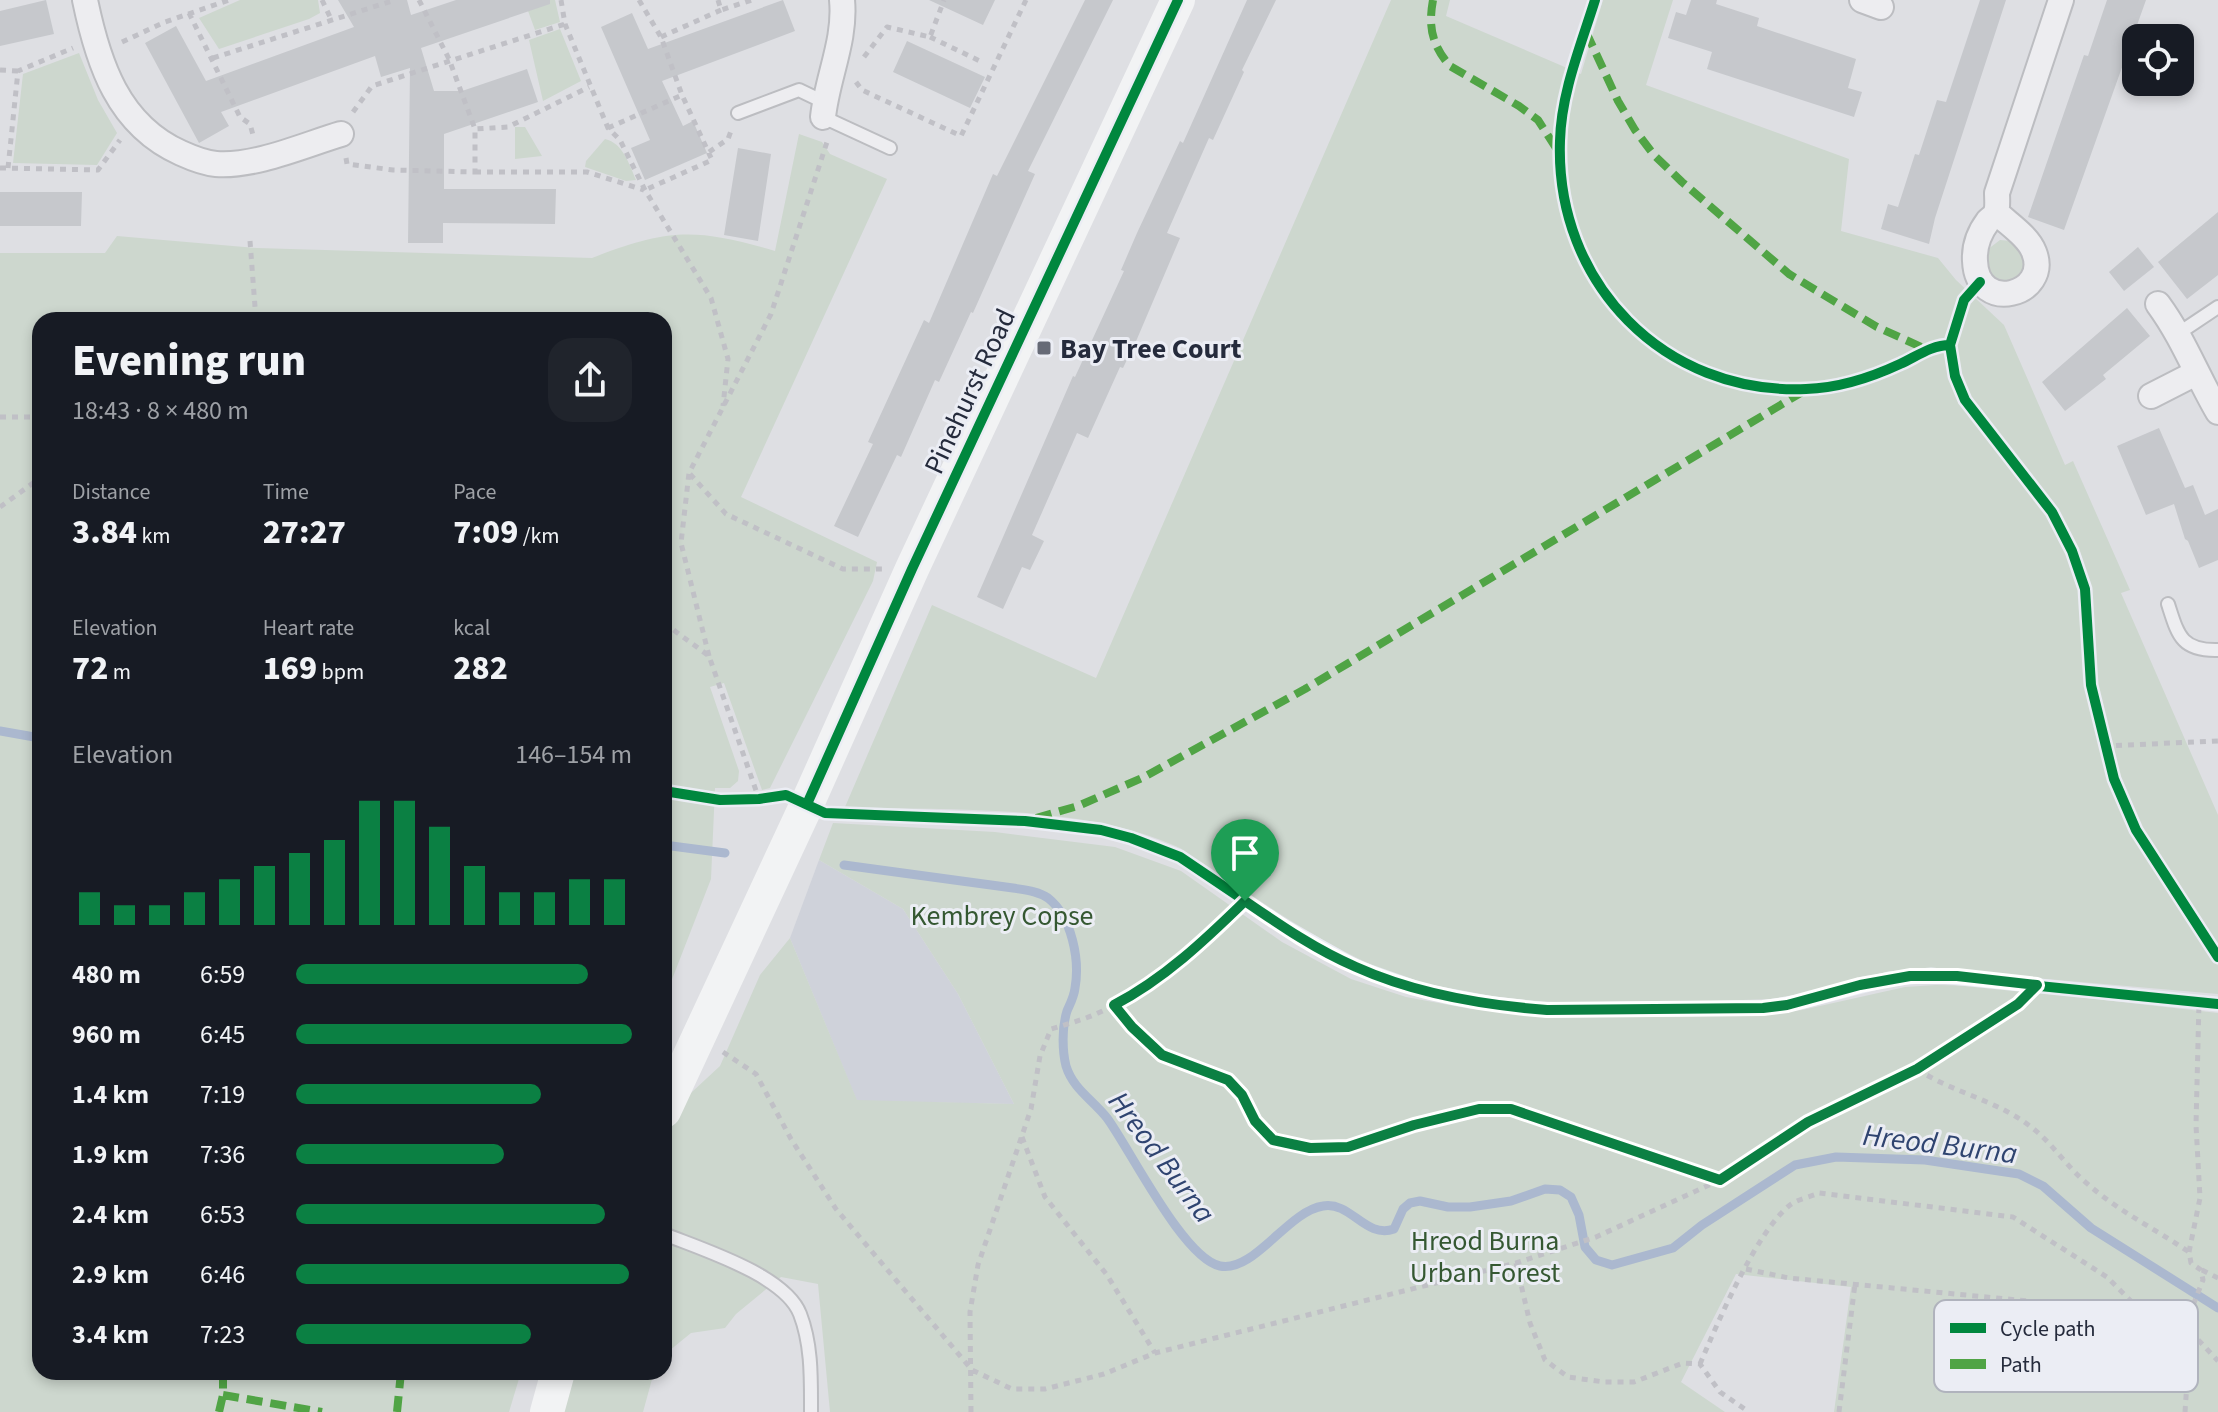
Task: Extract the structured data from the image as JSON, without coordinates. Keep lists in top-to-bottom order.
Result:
{
  "streets": {
    "street": ["Pinehurst Road"]
  },
  "water": ["Hreod Burna"],
  "parks": ["Kembrey Copse", "Hreod Burna Urban Forest"],
  "places": {
    "transit": ["Bay Tree Court"]
  },
  "legend": ["Cycle path", "Path"],
  "page": {
    "heading": ["Evening run", "18:43 · 8 × 480 m"],
    "stats": [
      ["Distance", "3.84 km"],
      ["Time", "27:27"],
      ["Pace", "7:09 /km"],
      ["Elevation", "72 m"],
      ["Heart rate", "169 bpm"],
      ["kcal", "282"]
    ],
    "chart": ["Elevation", "146–154 m"],
    "list": [
      {
        "name": "480 m",
        "note": "6:59"
      },
      {
        "name": "960 m",
        "note": "6:45"
      },
      {
        "name": "1.4 km",
        "note": "7:19"
      },
      {
        "name": "1.9 km",
        "note": "7:36"
      },
      {
        "name": "2.4 km",
        "note": "6:53"
      },
      {
        "name": "2.9 km",
        "note": "6:46"
      },
      {
        "name": "3.4 km",
        "note": "7:23"
      }
    ]
  }
}
